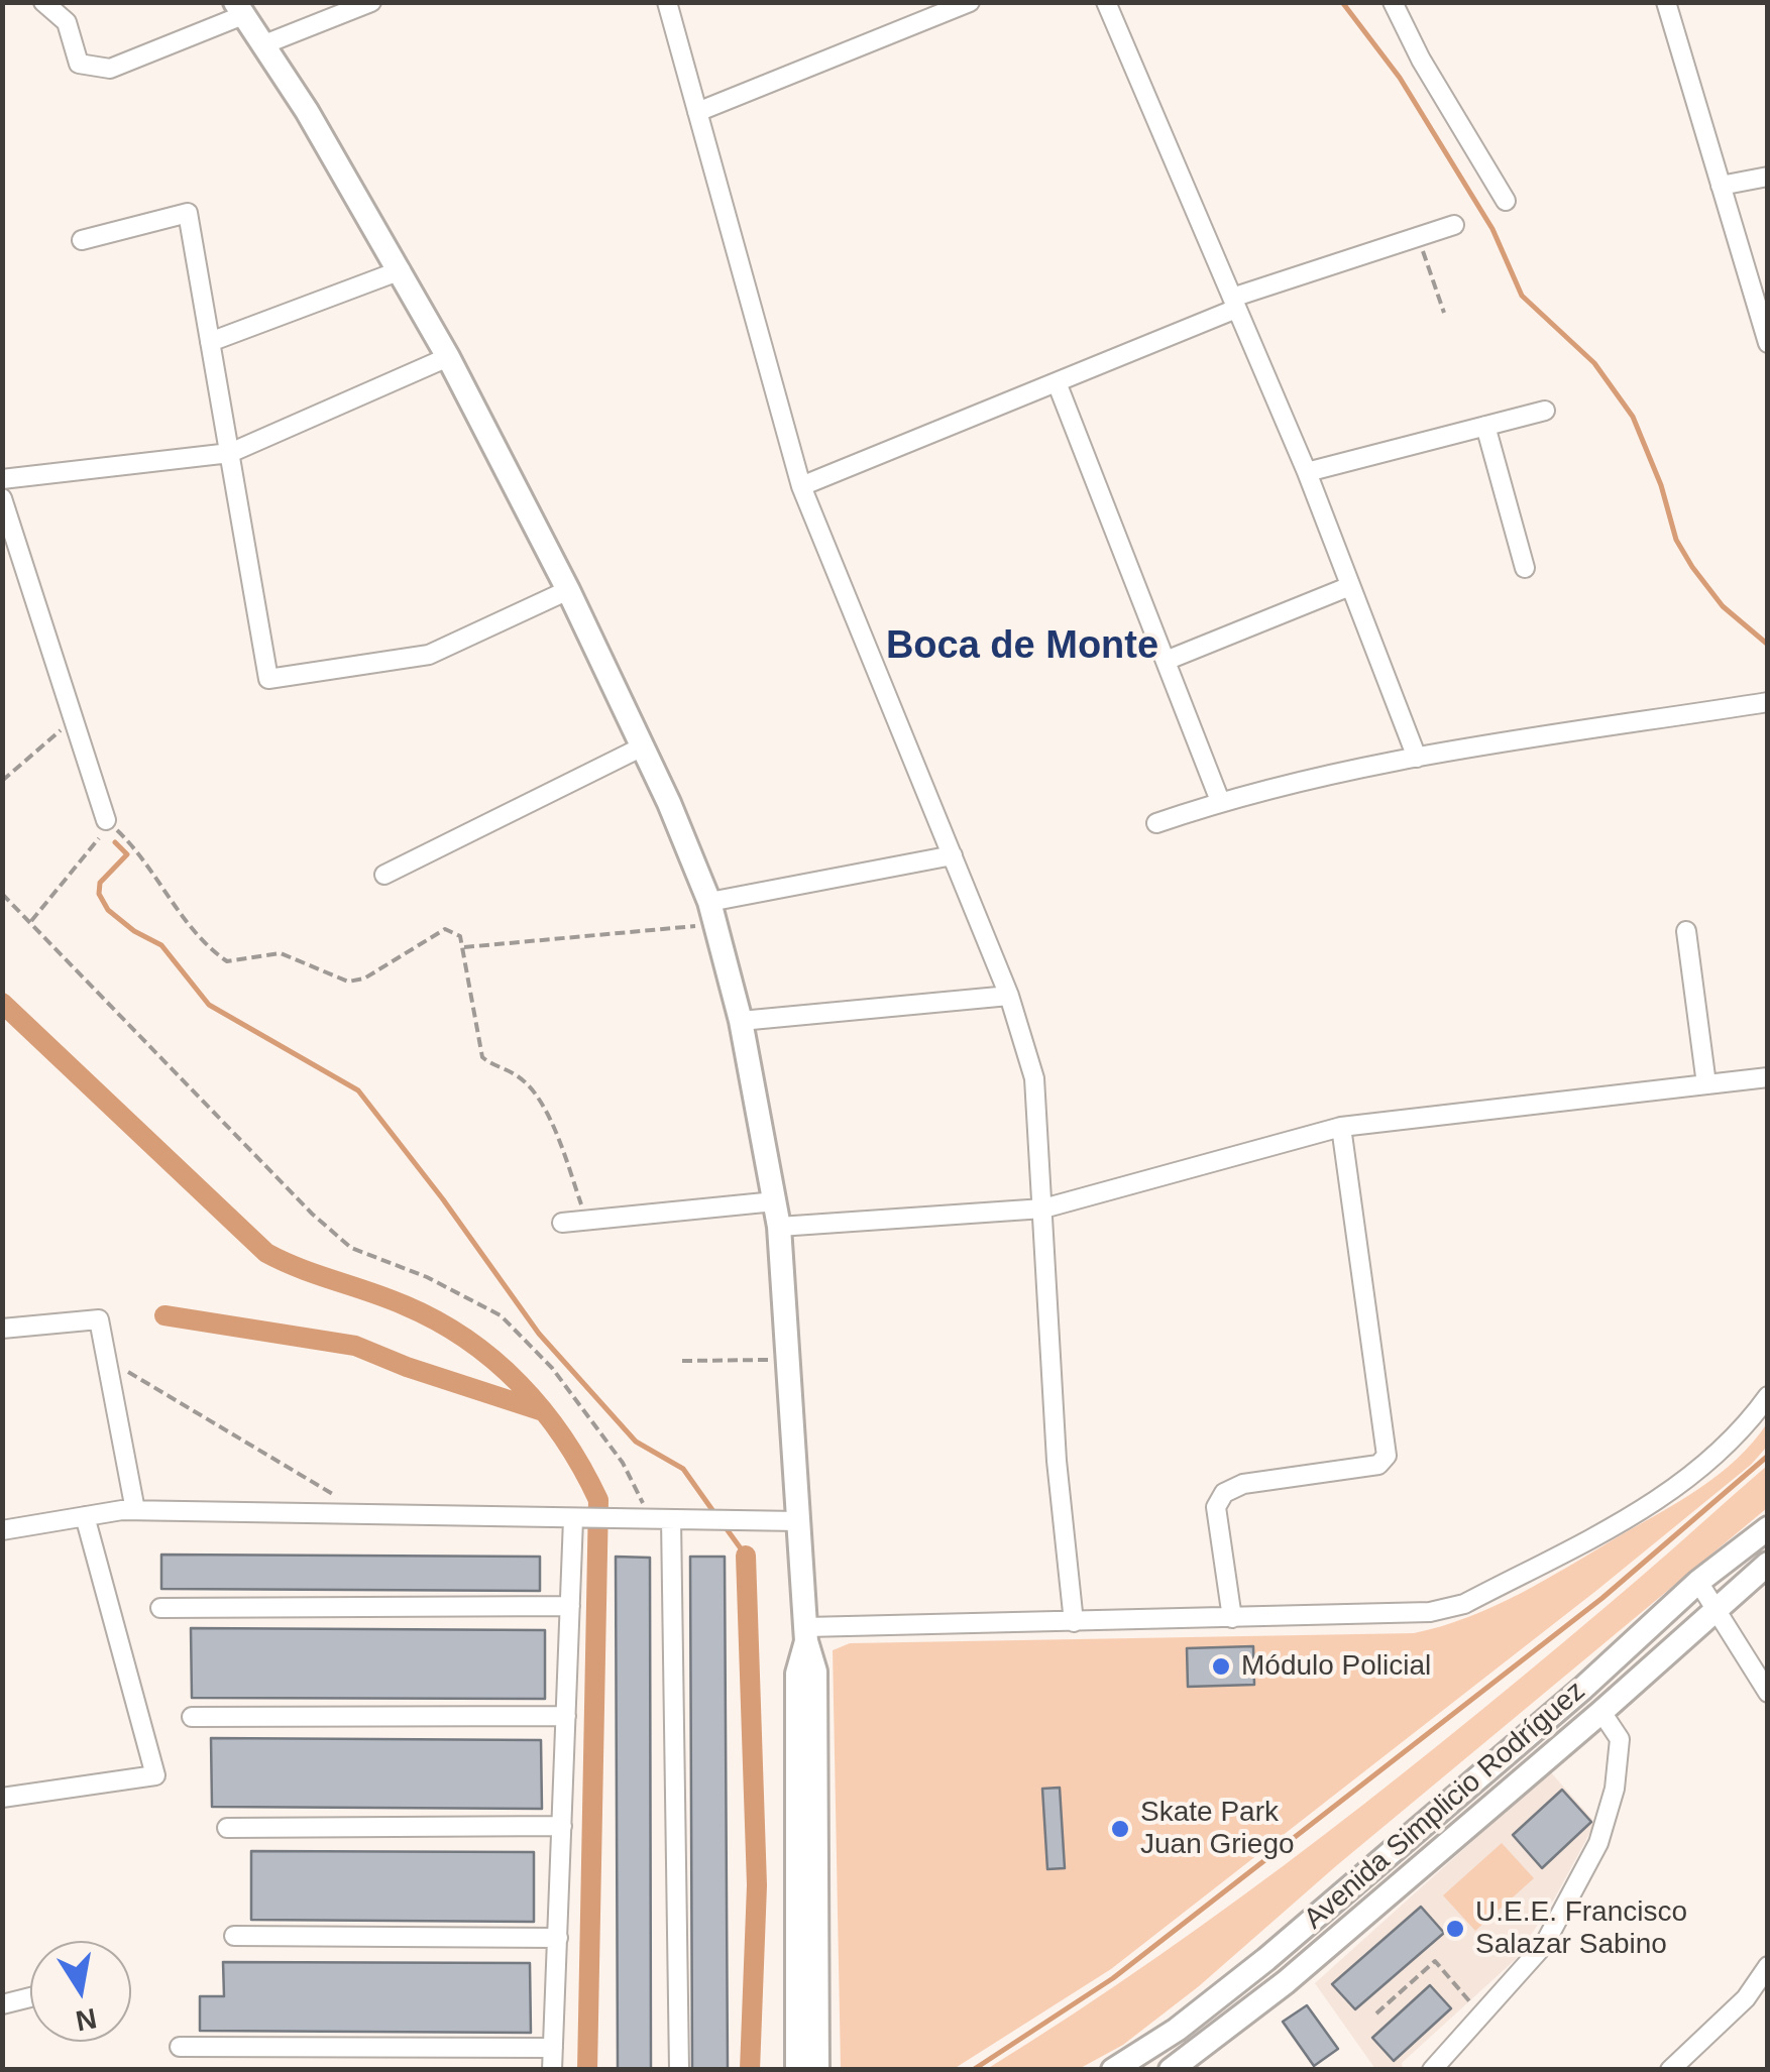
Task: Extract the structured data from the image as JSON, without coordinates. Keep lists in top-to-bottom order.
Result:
{
  "streets": {
    "main road": ["Avenida Simplicio Rodríguez"]
  },
  "districts": ["Boca de Monte"],
  "places": ["Módulo Policial", "Skate Park Juan Griego", "U.E.E. Francisco Salazar Sabino"],
  "north": "bottom"
}
